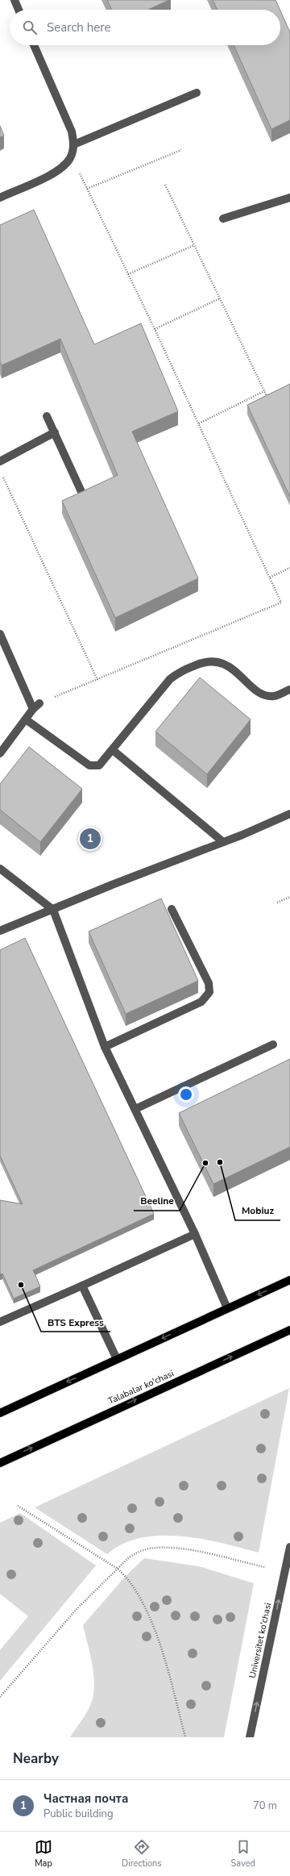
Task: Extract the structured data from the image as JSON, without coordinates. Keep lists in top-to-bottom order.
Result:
{
  "streets": {
    "main road": ["Talabalar ko'chasi"],
    "street": ["Universitet ko'chasi"]
  },
  "one_way": ["Universitet ko'chasi"],
  "places": ["Mobiuz", "Beeline", "BTS Express"],
  "page": {
    "search": "Search here",
    "pins": "1",
    "heading": "Nearby",
    "list": [
      {
        "mark": "1",
        "name": "Частная почта",
        "note": "Public building",
        "value": "70 m"
      }
    ],
    "nav": ["Map", "Directions", "Saved"]
  }
}
